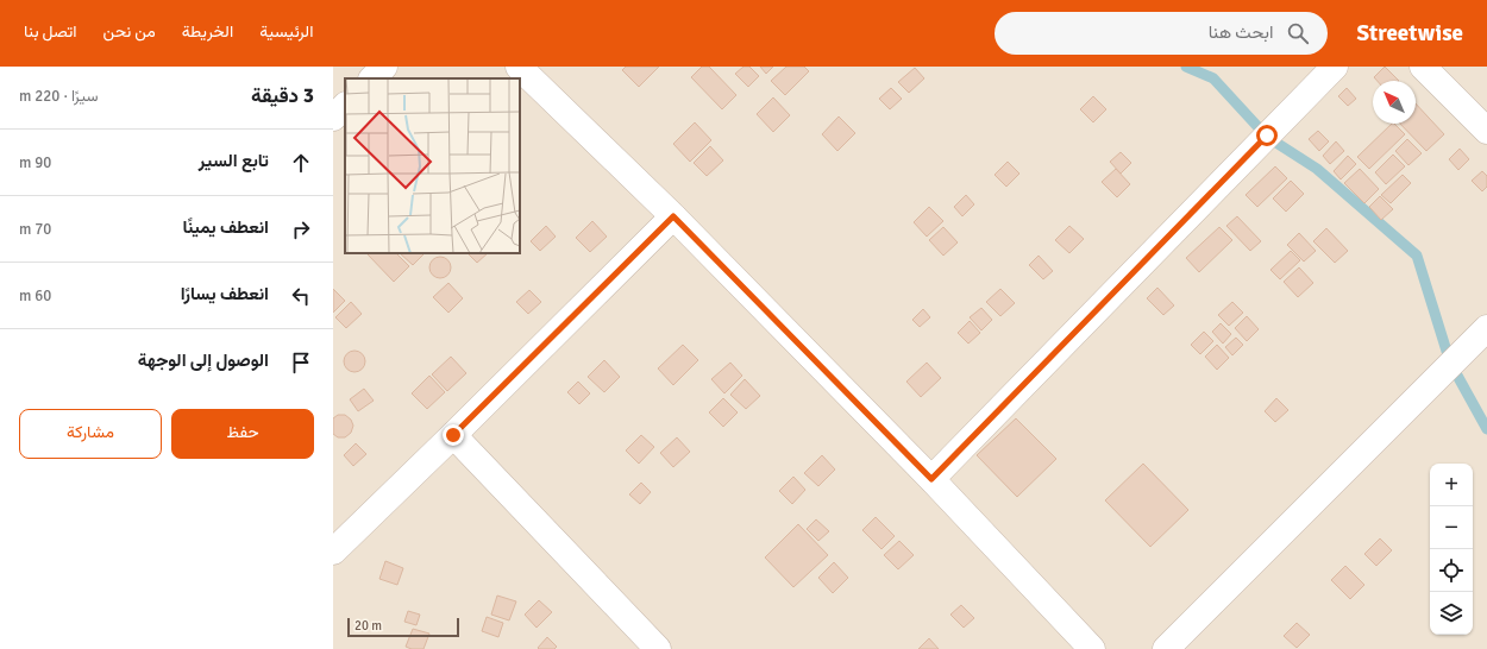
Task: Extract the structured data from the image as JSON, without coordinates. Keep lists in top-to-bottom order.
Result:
{
  "scale_bar": "20 m",
  "north": "top left",
  "page": {
    "header": "Streetwise",
    "search": "ابحث هنا",
    "nav": [
      "الرئيسية",
      "الخريطة",
      "من نحن",
      "اتصل بنا"
    ],
    "heading": ["3 دقيقة", "سيرًا · 220 m"],
    "list": [
      ["تابع السير", "90 m"],
      ["انعطف يمينًا", "70 m"],
      ["انعطف يسارًا", "60 m"],
      "الوصول إلى الوجهة"
    ],
    "buttons": ["حفظ", "مشاركة"],
    "map_buttons": ["+", "−"],
    "scale": "20 m"
  }
}
